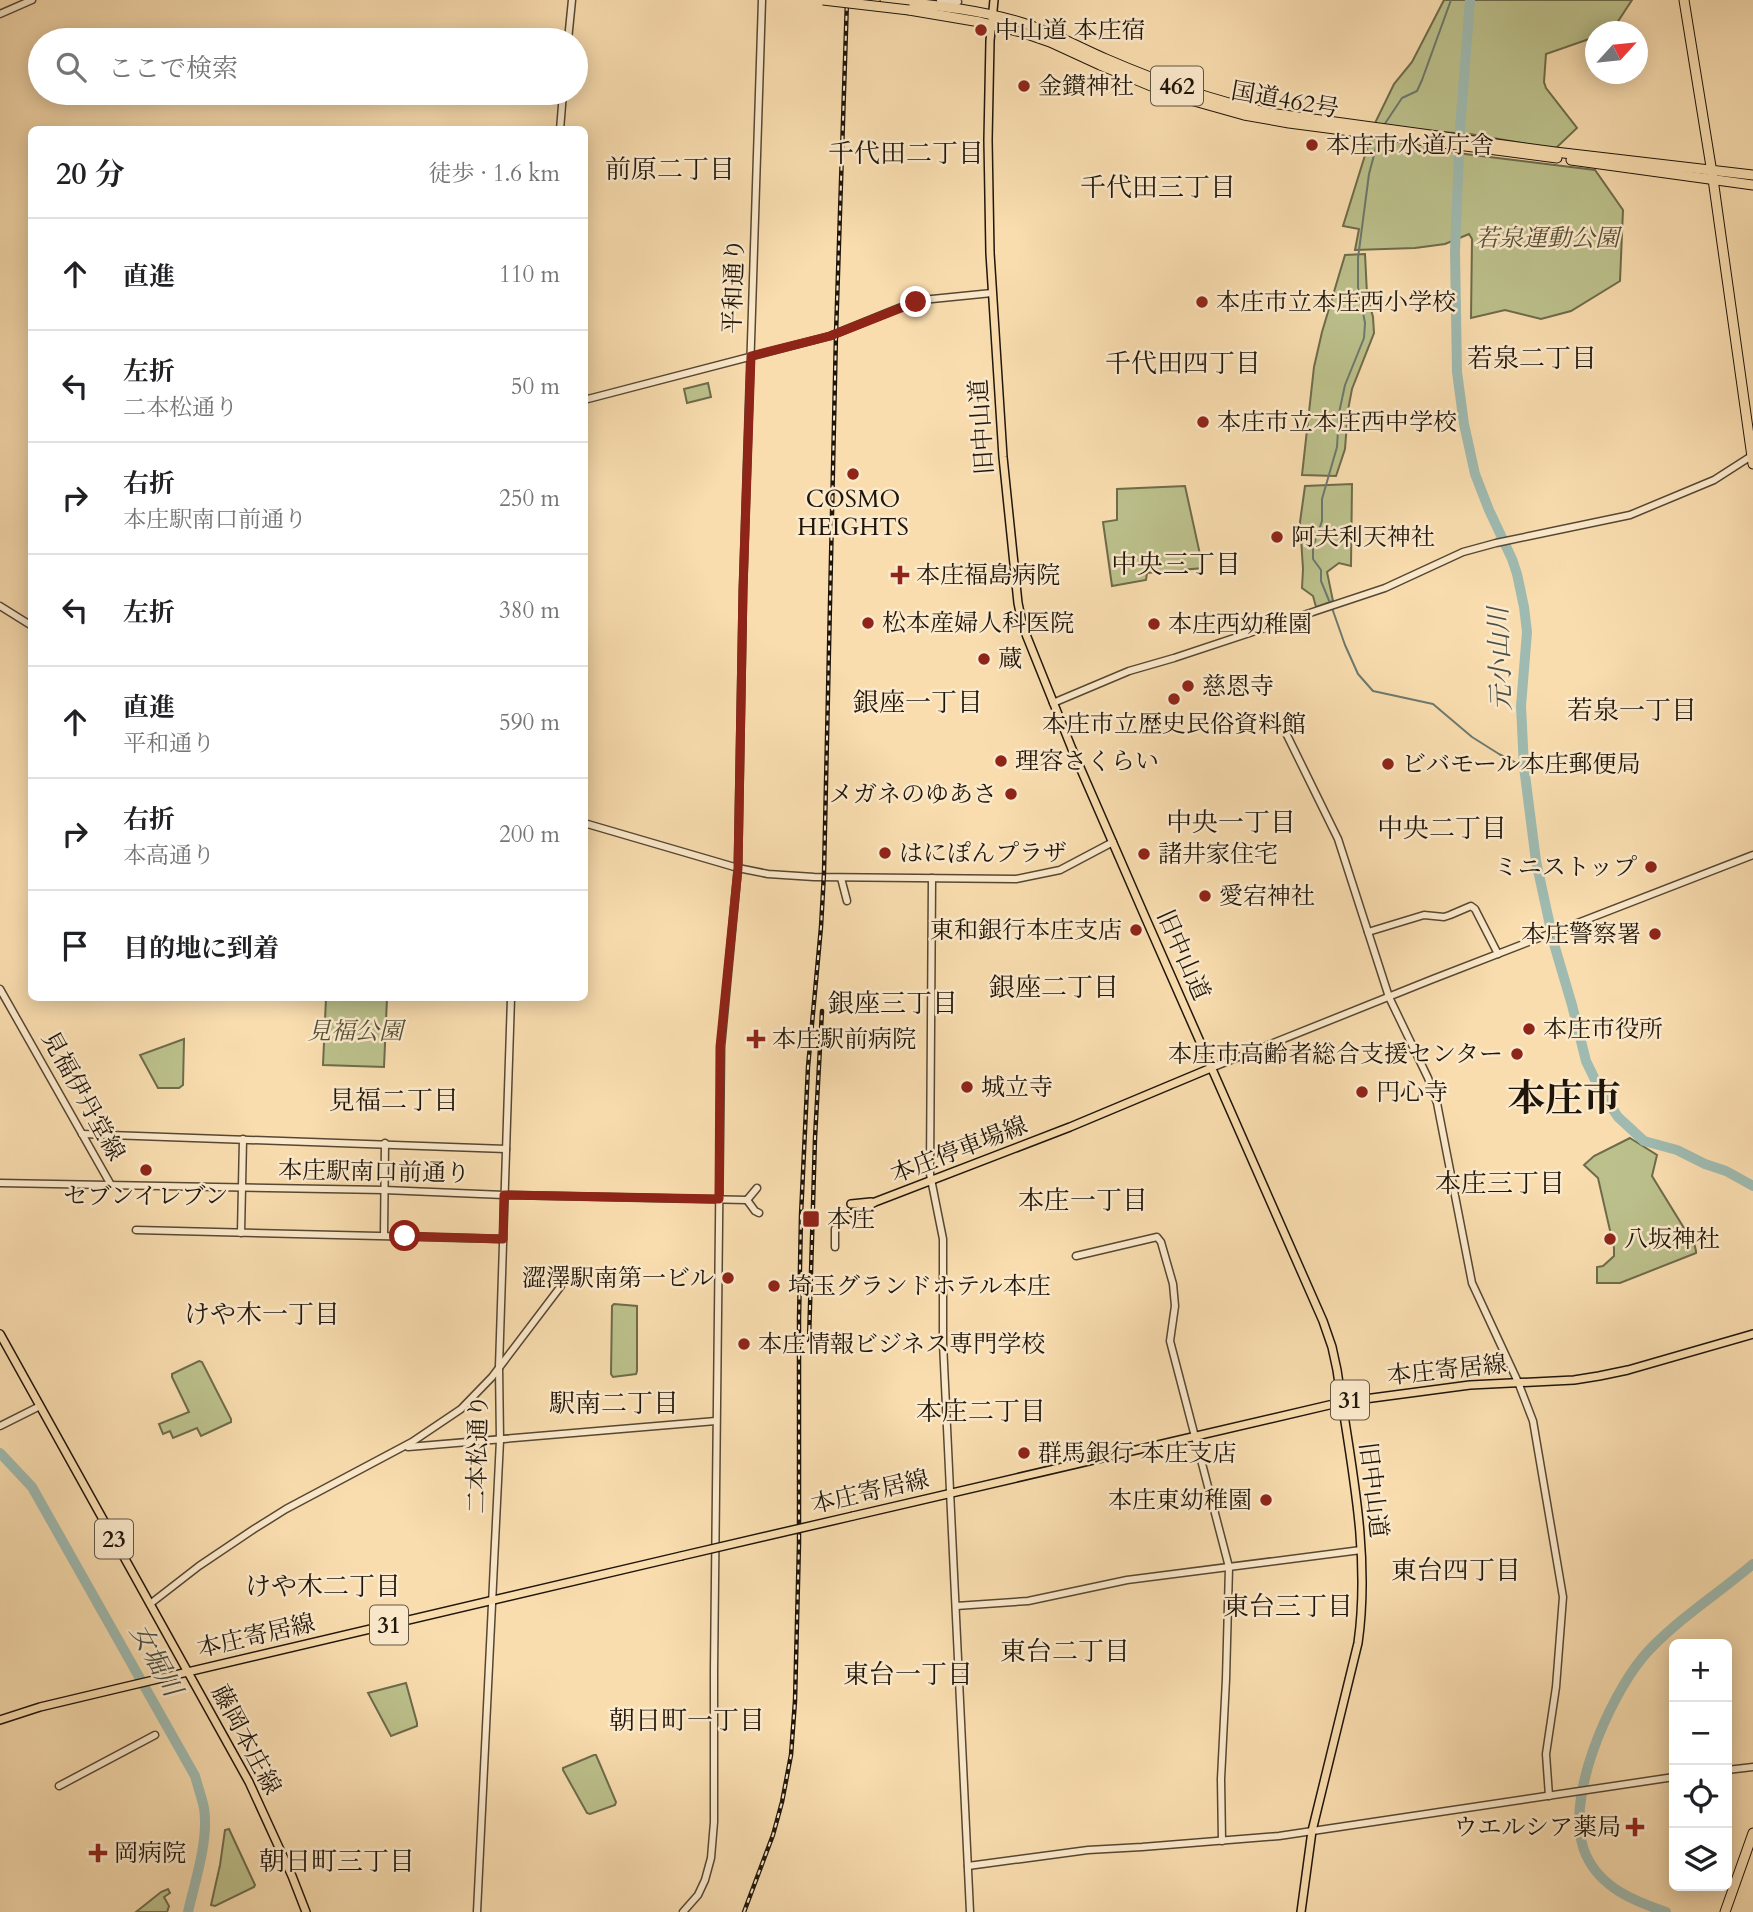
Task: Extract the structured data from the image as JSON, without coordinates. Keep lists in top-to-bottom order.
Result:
{
  "streets": {
    "highway": ["462", "国道462号"],
    "main road": [
      "旧中山道",
      "本庄停車場線",
      "本庄寄居線",
      "31",
      "23",
      "藤岡本庄線"
    ],
    "street": [
      "平和通り",
      "見福伊丹堂線",
      "本庄駅南口前通り",
      "二本松通り"
    ]
  },
  "crossings": [
    ["国道462号", "旧中山道"],
    ["平和通り", "本庄駅南口前通り"],
    ["旧中山道", "本庄停車場線"],
    ["旧中山道", "本庄寄居線"],
    ["見福伊丹堂線", "本庄駅南口前通り"],
    ["本庄駅南口前通り", "二本松通り"],
    ["本庄寄居線", "二本松通り"],
    ["本庄寄居線", "藤岡本庄線"]
  ],
  "districts": [
    "千代田二丁目",
    "前原二丁目",
    "千代田三丁目",
    "若泉二丁目",
    "千代田四丁目",
    "中央三丁目",
    "銀座一丁目",
    "若泉一丁目",
    "中央一丁目",
    "中央二丁目",
    "銀座二丁目",
    "銀座三丁目",
    "本庄市",
    "見福二丁目",
    "本庄三丁目",
    "本庄一丁目",
    "けや木一丁目",
    "駅南二丁目",
    "本庄二丁目",
    "東台四丁目",
    "けや木二丁目",
    "東台三丁目",
    "東台二丁目",
    "東台一丁目",
    "朝日町一丁目",
    "朝日町三丁目"
  ],
  "water": ["元小山川", "女堀川"],
  "parks": ["若泉運動公園", "見福公園"],
  "places": {
    "other": [
      "中山道 本庄宿",
      "金鑚神社",
      "本庄市水道庁舎",
      "本庄市立本庄西小学校",
      "本庄市立本庄西中学校",
      "COSMO HEIGHTS",
      "阿夫利天神社",
      "松本産婦人科医院",
      "本庄西幼稚園",
      "蔵",
      "慈恩寺",
      "本庄市立歴史民俗資料館",
      "理容さくらい",
      "ビバモール本庄郵便局",
      "メガネのゆあさ",
      "はにぽんプラザ",
      "諸井家住宅",
      "ミニストップ",
      "愛宕神社",
      "東和銀行本庄支店",
      "本庄警察署",
      "本庄市役所",
      "本庄市高齢者総合支援センター",
      "城立寺",
      "円心寺",
      "セブンイレブン",
      "八坂神社",
      "澀澤駅南第一ビル",
      "埼玉グランドホテル本庄",
      "本庄情報ビジネス専門学校",
      "群馬銀行 本庄支店",
      "本庄東幼稚園"
    ],
    "health": [
      "本庄福島病院",
      "本庄駅前病院",
      "ウエルシア薬局",
      "岡病院"
    ],
    "transit": ["本庄"]
  },
  "north": "top right",
  "page": {
    "search": "ここで検索",
    "heading": ["20 分", "徒歩 · 1.6 km"],
    "list": [
      ["直進", "110 m"],
      ["左折", "二本松通り", "50 m"],
      ["右折", "本庄駅南口前通り", "250 m"],
      ["左折", "380 m"],
      ["直進", "平和通り", "590 m"],
      ["右折", "本高通り", "200 m"],
      "目的地に到着"
    ],
    "map_buttons": ["+", "−"]
  }
}
